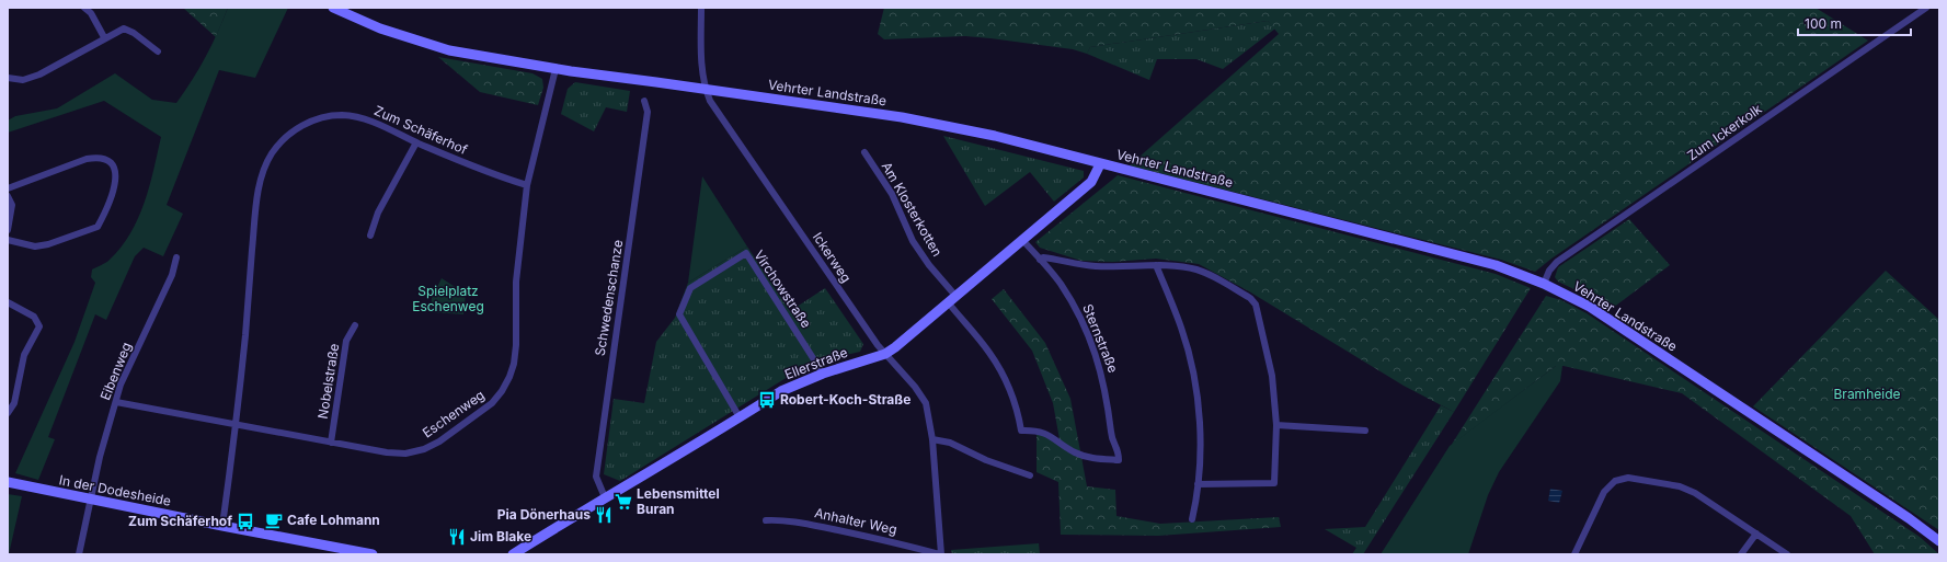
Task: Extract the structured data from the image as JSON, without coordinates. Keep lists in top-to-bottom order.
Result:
{
  "streets": {
    "main road": ["Vehrter Landstraße", "Ellerstraße", "In der Dodesheide"],
    "street": [
      "Zum Schäferhof",
      "Zum Ickerkolk",
      "Am Klosterkotten",
      "Ickerweg",
      "Virchowstraße",
      "Schwedenschanze",
      "Sternstraße",
      "Eibenweg",
      "Nobelstraße",
      "Eschenweg",
      "Anhalter Weg"
    ]
  },
  "crossings": [
    ["Vehrter Landstraße", "Zum Ickerkolk"],
    ["Vehrter Landstraße", "Ickerweg"],
    ["Vehrter Landstraße", "Ellerstraße"],
    ["Vehrter Landstraße", "Eschenweg"],
    ["Zum Schäferhof", "Eschenweg"],
    ["Zum Schäferhof", "In der Dodesheide"],
    ["Am Klosterkotten", "Sternstraße"],
    ["Am Klosterkotten", "Ellerstraße"],
    ["Ickerweg", "Ellerstraße"],
    ["Ickerweg", "Anhalter Weg"],
    ["Virchowstraße", "Ellerstraße"],
    ["Schwedenschanze", "Ellerstraße"],
    ["Sternstraße", "Ellerstraße"],
    ["Eibenweg", "Eschenweg"],
    ["Eibenweg", "In der Dodesheide"],
    ["Nobelstraße", "Eschenweg"]
  ],
  "parks": ["Spielplatz Eschenweg", "Bramheide"],
  "places": {
    "bus stop": ["Robert-Koch-Straße", "Zum Schäferhof"],
    "supermarket": ["Lebensmittel Buran"],
    "restaurant": ["Pia Dönerhaus", "Jim Blake"],
    "cafe": ["Cafe Lohmann"]
  },
  "scale_bar": "100 m"
}
